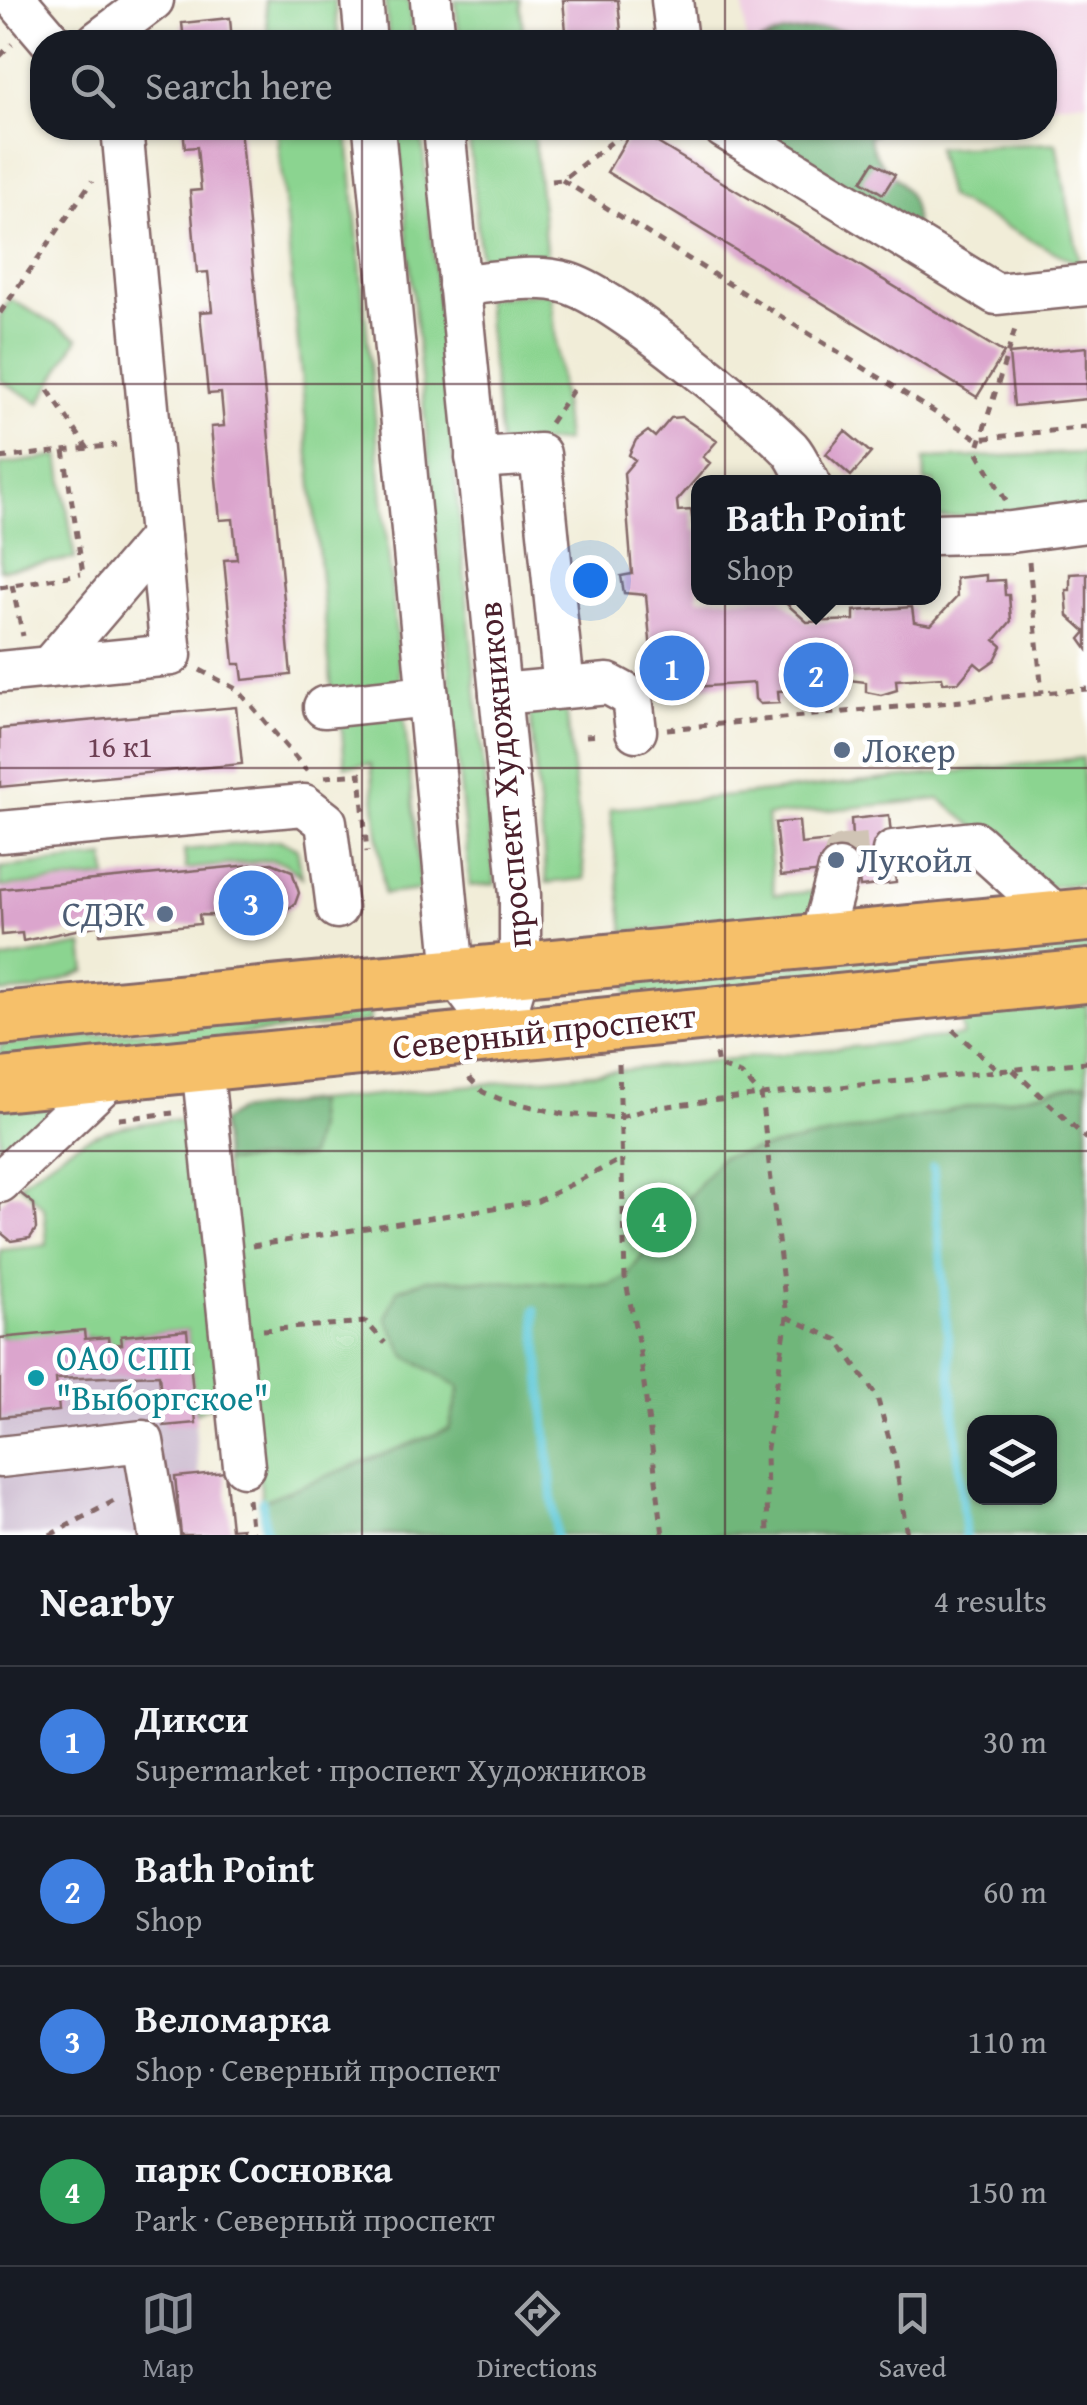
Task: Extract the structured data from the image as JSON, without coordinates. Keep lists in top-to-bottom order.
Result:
{
  "streets": {
    "main road": ["Северный проспект"],
    "street": ["проспект Художников"]
  },
  "crossings": [
    ["проспект Художников", "Северный проспект"]
  ],
  "places": [
    "Локер",
    "Лукойл",
    "СДЭК",
    "ОАО СПП \"Выборгское\""
  ],
  "house_numbers": ["16 к1"],
  "page": {
    "search": "Search here",
    "popup": ["Bath Point", "Shop"],
    "pins": [
      "1",
      "2",
      "3",
      "4"
    ],
    "heading": ["Nearby", "4 results"],
    "list": [
      {
        "mark": "1",
        "name": "Дикси",
        "note": "Supermarket · проспект Художников",
        "value": "30 m"
      },
      {
        "mark": "2",
        "name": "Bath Point",
        "note": "Shop",
        "value": "60 m"
      },
      {
        "mark": "3",
        "name": "Веломарка",
        "note": "Shop · Северный проспект",
        "value": "110 m"
      },
      {
        "mark": "4",
        "name": "парк Сосновка",
        "note": "Park · Северный проспект",
        "value": "150 m"
      }
    ],
    "nav": ["Map", "Directions", "Saved"]
  }
}
